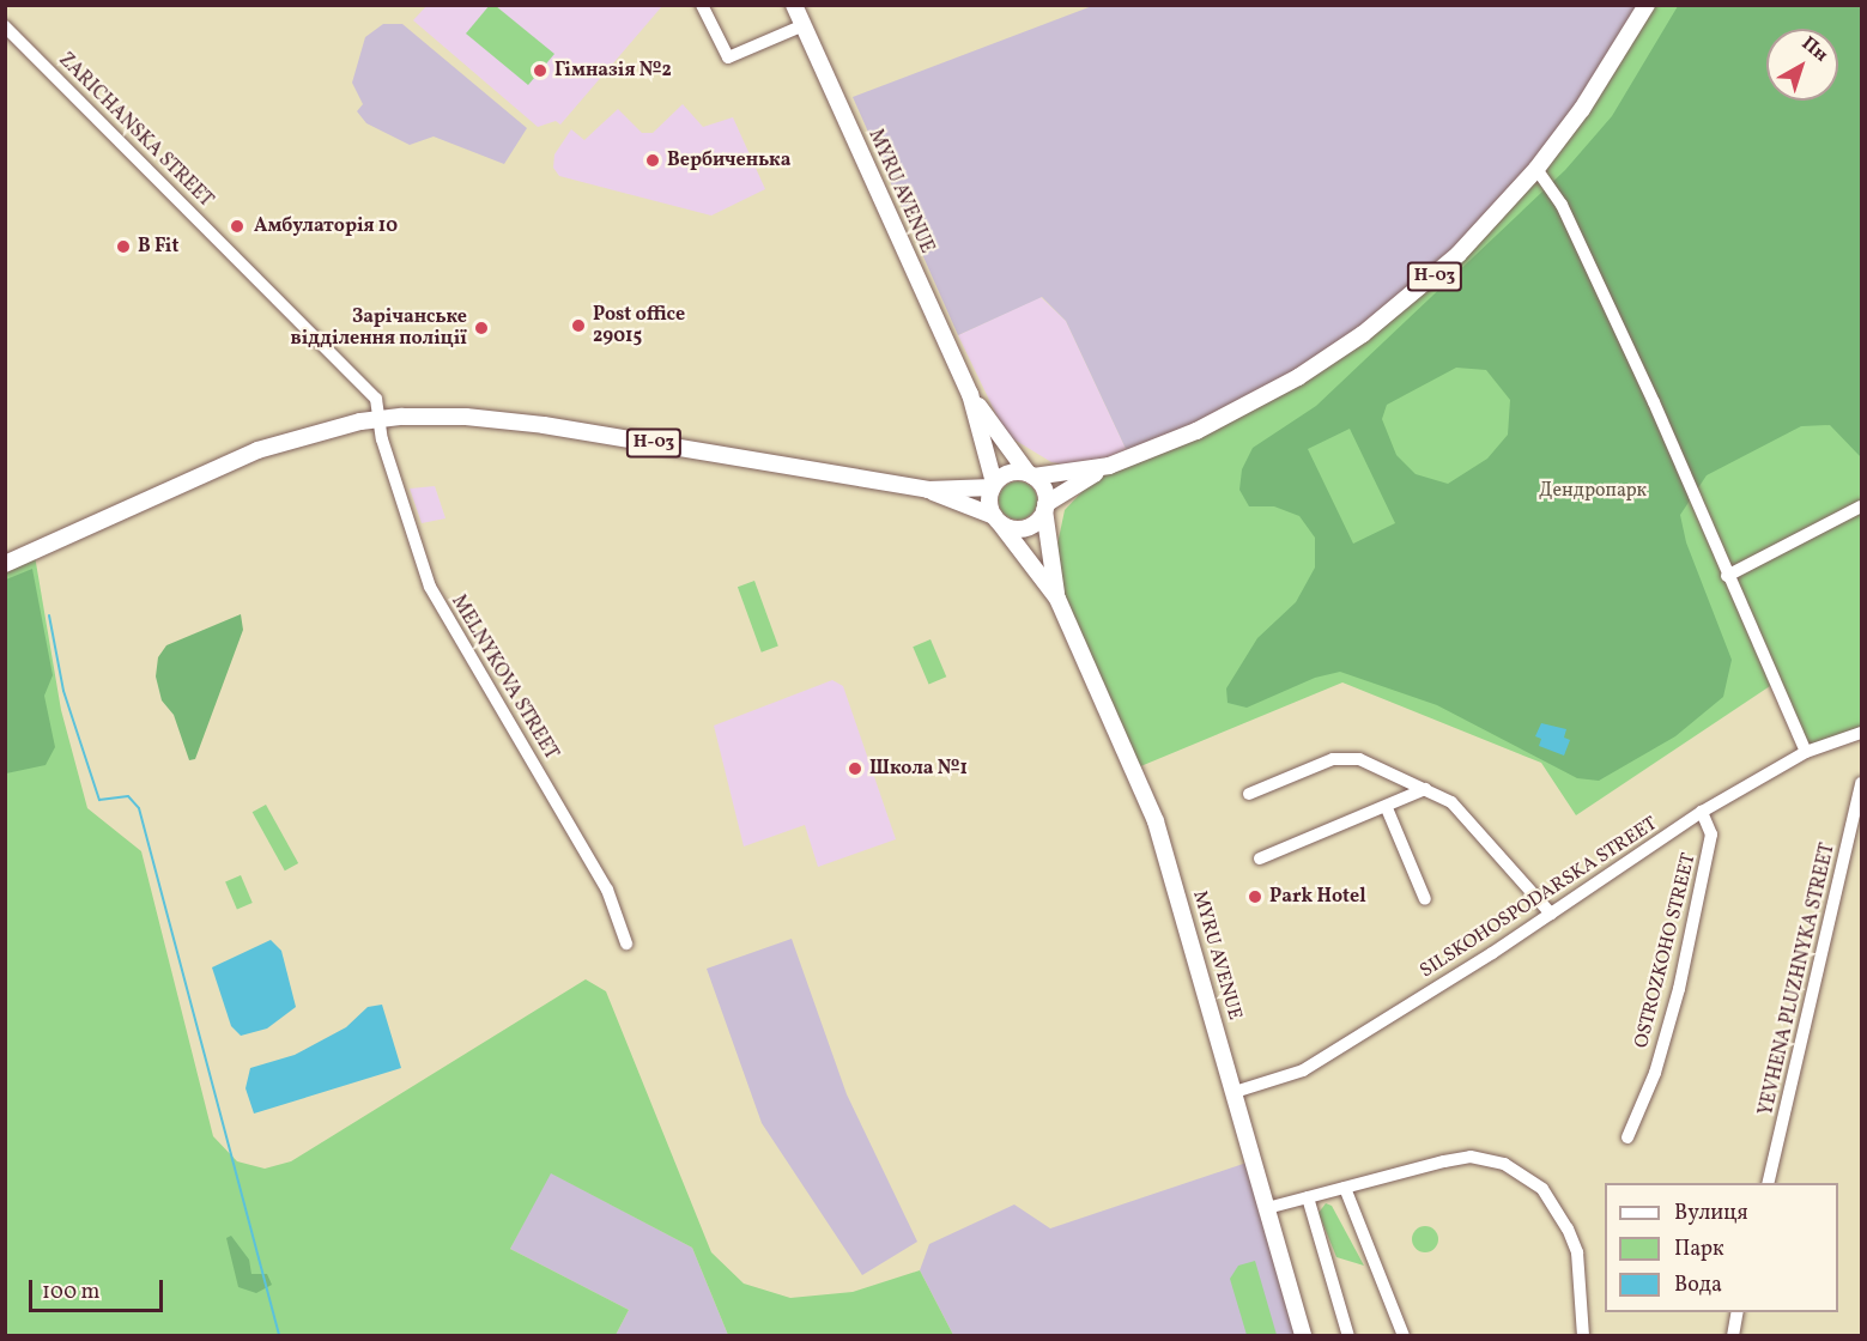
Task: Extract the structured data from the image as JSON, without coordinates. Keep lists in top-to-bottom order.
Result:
{
  "streets": {
    "main road": ["MYRU AVENUE", "Н-03"],
    "street": [
      "ZARICHANSKA STREET",
      "MELNYKOVA STREET",
      "SILSKOHOSPODARSKA STREET",
      "OSTROZKOHO STREET",
      "YEVHENA PLUZHNYKA STREET"
    ]
  },
  "crossings": [
    ["ZARICHANSKA STREET", "Н-03"],
    ["ZARICHANSKA STREET", "MELNYKOVA STREET"],
    ["MYRU AVENUE", "Н-03"],
    ["MYRU AVENUE", "SILSKOHOSPODARSKA STREET"],
    ["Н-03", "MELNYKOVA STREET"],
    ["SILSKOHOSPODARSKA STREET", "OSTROZKOHO STREET"]
  ],
  "parks": ["Дендропарк"],
  "places": [
    "Гімназія №2",
    "Вербиченька",
    "Амбулаторія 10",
    "B Fit",
    "Post office 29015",
    "Зарічанське відділення поліції",
    "Школа №1",
    "Park Hotel"
  ],
  "legend": ["Вулиця", "Парк", "Вода"],
  "scale_bar": "100 m",
  "north": "top right"
}
